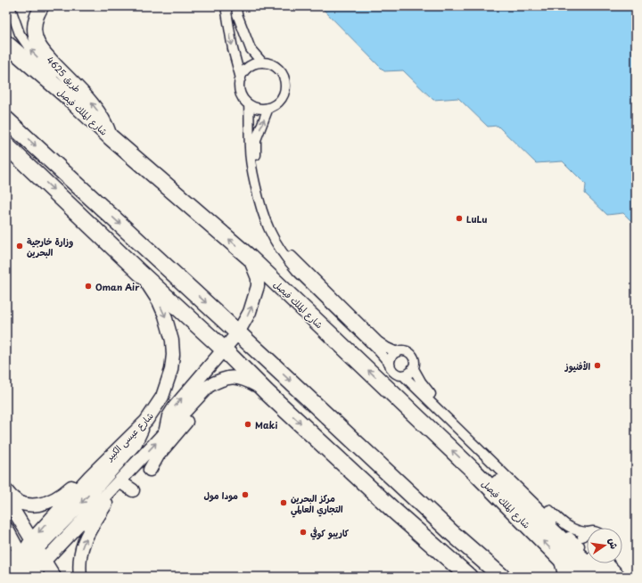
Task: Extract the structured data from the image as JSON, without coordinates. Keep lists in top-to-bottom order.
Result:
{
  "streets": {
    "highway": ["شارع الملك فيصل"],
    "main road": ["طريق 4625", "شارع عيسى الكبير"]
  },
  "crossings": [
    ["طريق 4625", "شارع الملك فيصل"],
    ["شارع الملك فيصل", "شارع عيسى الكبير"]
  ],
  "one_way": ["طريق 4625"],
  "places": [
    "LuLu",
    "وزارة خارجية البحرين",
    "Oman Air",
    "الأفنيوز",
    "Maki",
    "مودا مول",
    "مركز البحرين التجاري العالمي",
    "كاريبو كوفي"
  ],
  "north": "right"
}
